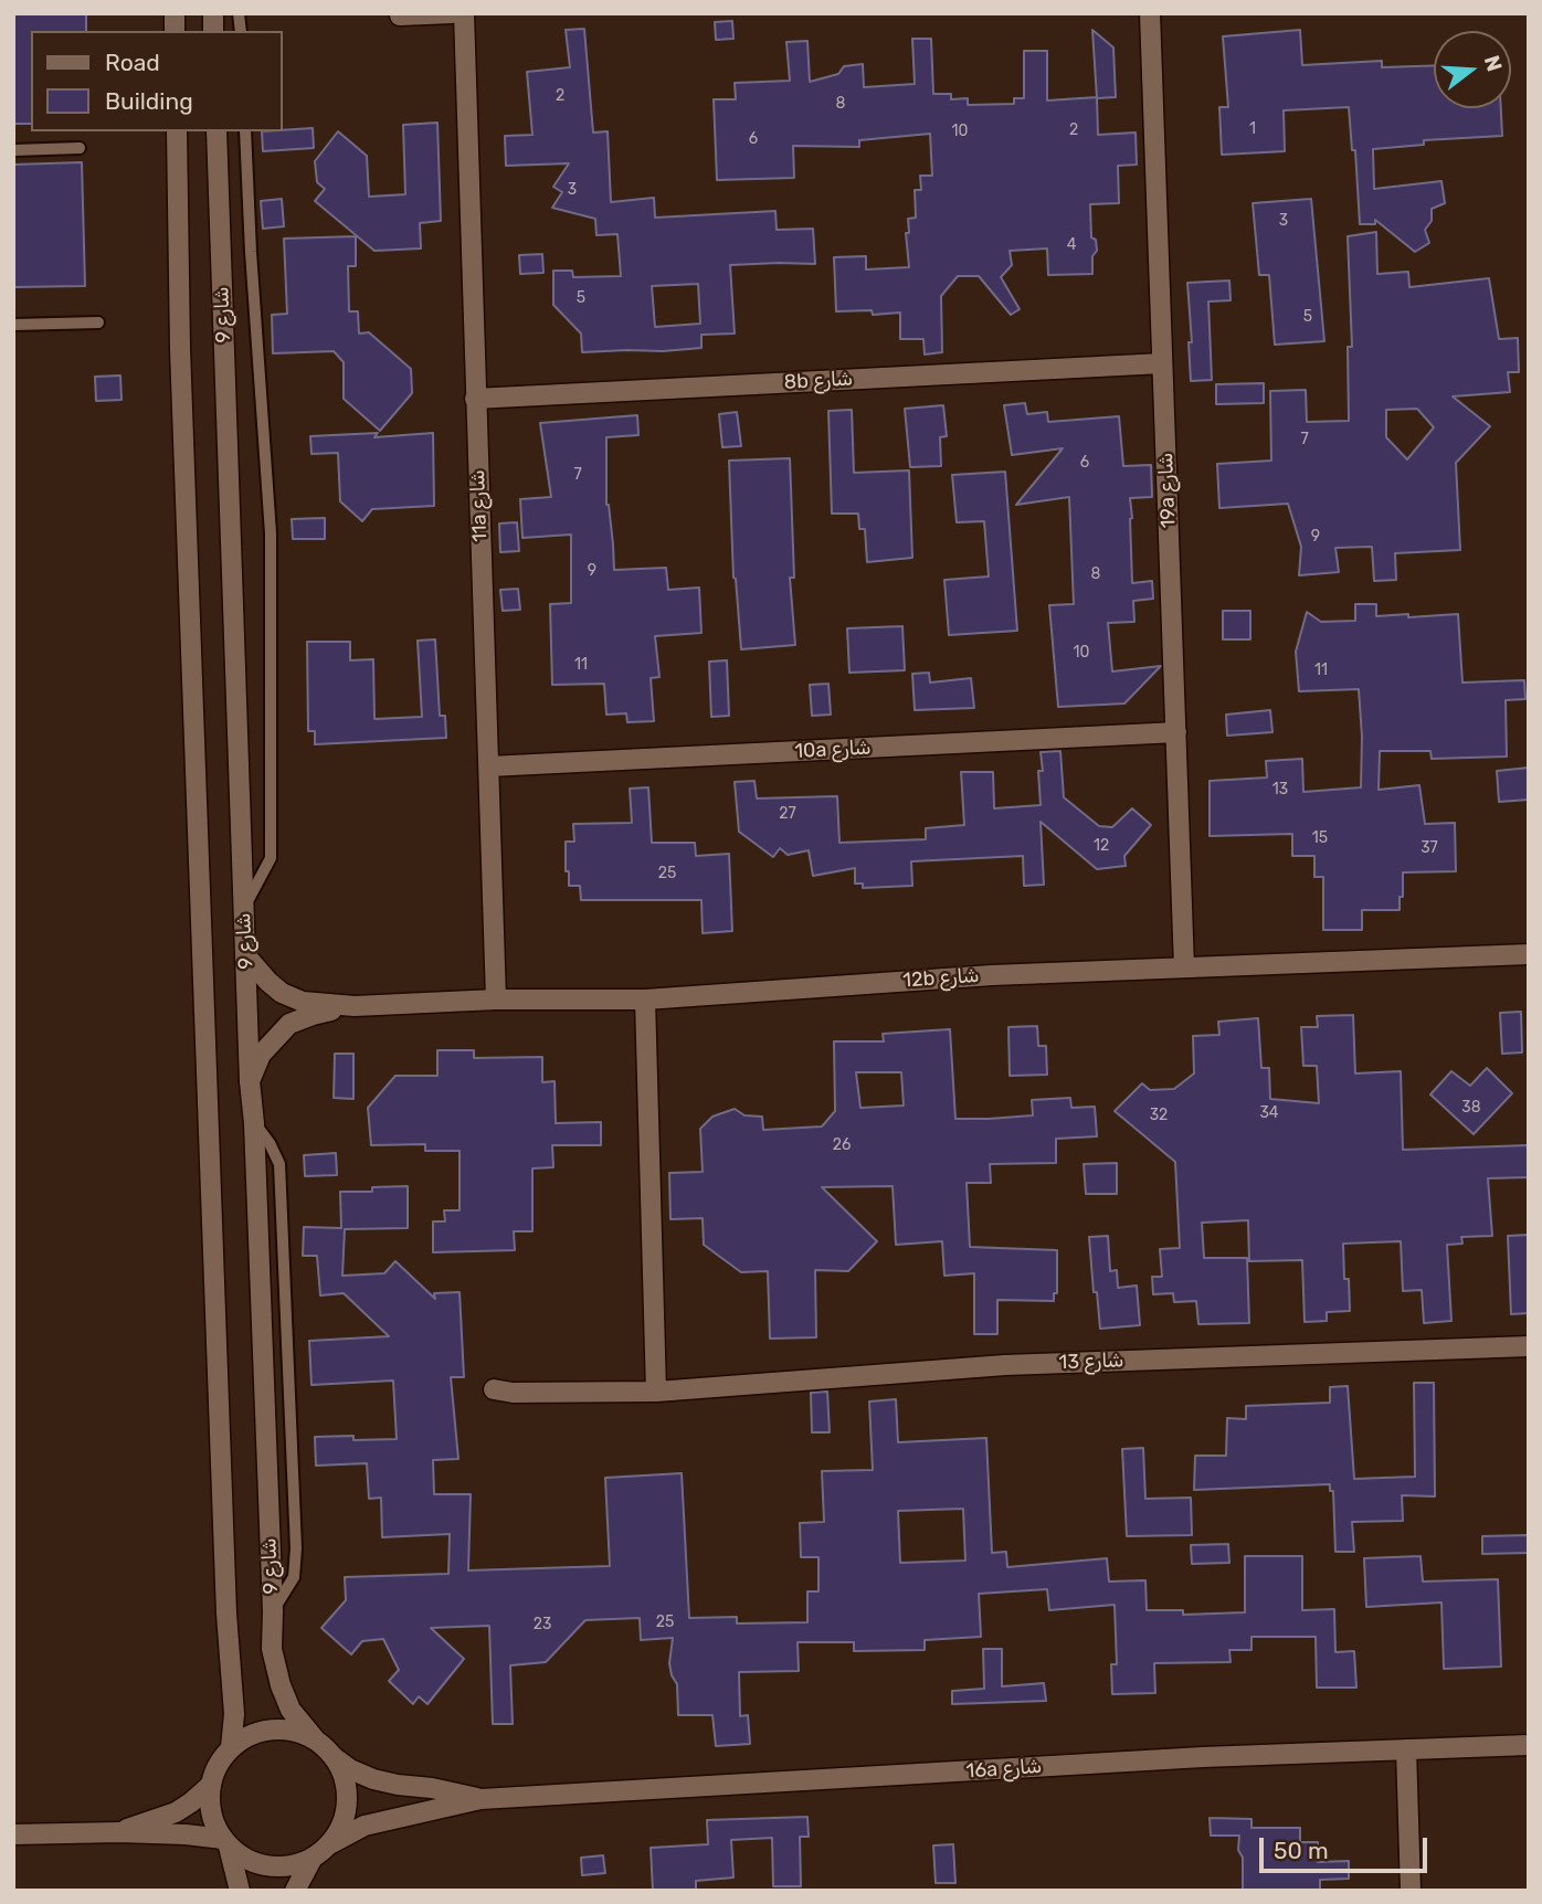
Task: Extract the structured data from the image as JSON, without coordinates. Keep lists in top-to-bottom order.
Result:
{
  "streets": {
    "street": [
      "شارع 9",
      "8b شارع",
      "19a شارع",
      "11a شارع",
      "10a شارع",
      "12b شارع",
      "شارع 13",
      "16a شارع"
    ]
  },
  "crossings": [
    ["شارع 9", "12b شارع"],
    ["شارع 9", "16a شارع"],
    ["8b شارع", "19a شارع"],
    ["8b شارع", "11a شارع"],
    ["19a شارع", "10a شارع"],
    ["19a شارع", "12b شارع"],
    ["11a شارع", "10a شارع"],
    ["11a شارع", "12b شارع"]
  ],
  "house_numbers": [
    "2",
    "8",
    "1",
    "2",
    "10",
    "6",
    "3",
    "3",
    "4",
    "5",
    "5",
    "7",
    "6",
    "7",
    "9",
    "9",
    "8",
    "10",
    "11",
    "11",
    "13",
    "27",
    "15",
    "12",
    "37",
    "25",
    "38",
    "34",
    "32",
    "26",
    "25",
    "23"
  ],
  "legend": ["Road", "Building"],
  "scale_bar": "50 m",
  "north": "right"
}
